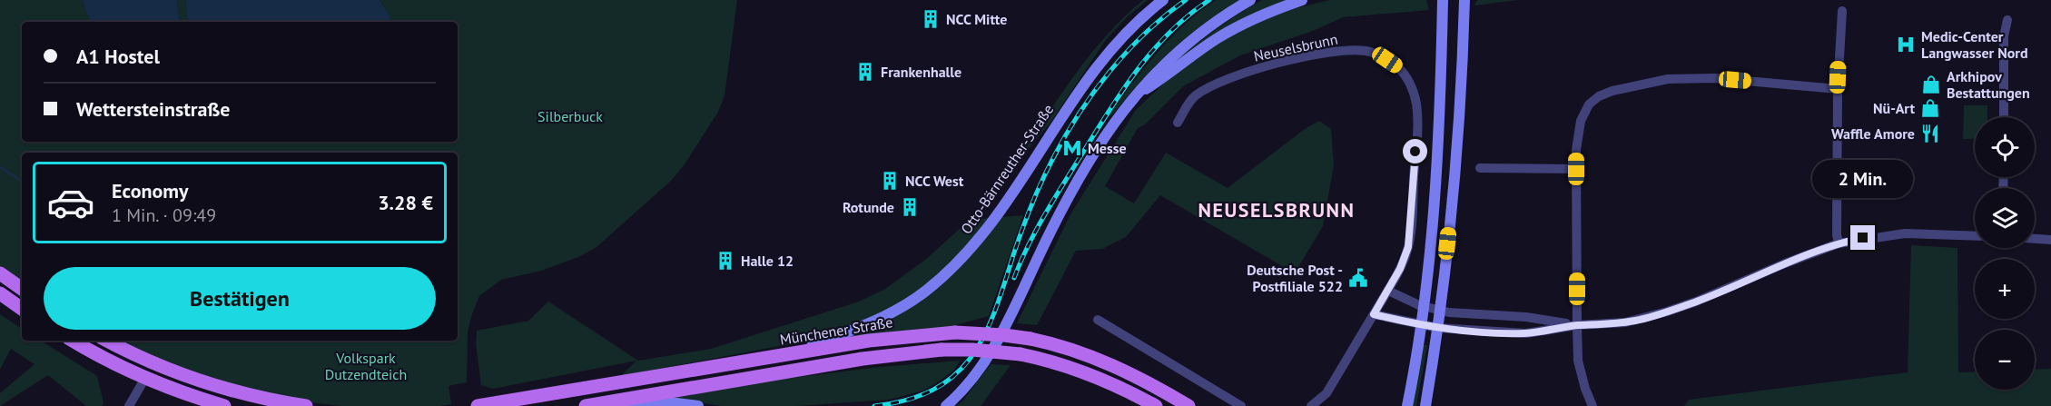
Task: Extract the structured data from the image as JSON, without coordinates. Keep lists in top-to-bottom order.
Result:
{
  "streets": {
    "main road": ["Otto-Bärnreuther-Straße", "Münchener Straße"],
    "street": ["Neuselsbrunn"]
  },
  "crossings": [
    ["Otto-Bärnreuther-Straße", "Münchener Straße"]
  ],
  "districts": ["NEUSELSBRUNN"],
  "parks": ["Silberbuck", "Volkspark Dutzendteich"],
  "places": {
    "building": [
      "NCC Mitte",
      "Frankenhalle",
      "NCC West",
      "Rotunde",
      "Halle 12"
    ],
    "hospital": ["Medic-Center Langwasser Nord"],
    "shop": ["Arkhipov Bestattungen", "Nü-Art"],
    "restaurant": ["Waffle Amore"],
    "metro station": ["Messe"],
    "public building": ["Deutsche Post - Postfiliale 522"]
  },
  "page": {
    "banner": ["A1 Hostel", "Wettersteinstraße"],
    "map_buttons": ["+", "−"],
    "bubble": "2 Min.",
    "list": [
      {
        "name": "Economy",
        "note": "1 Min. · 09:49",
        "value": "3.28 €"
      }
    ],
    "buttons": "Bestätigen"
  }
}
